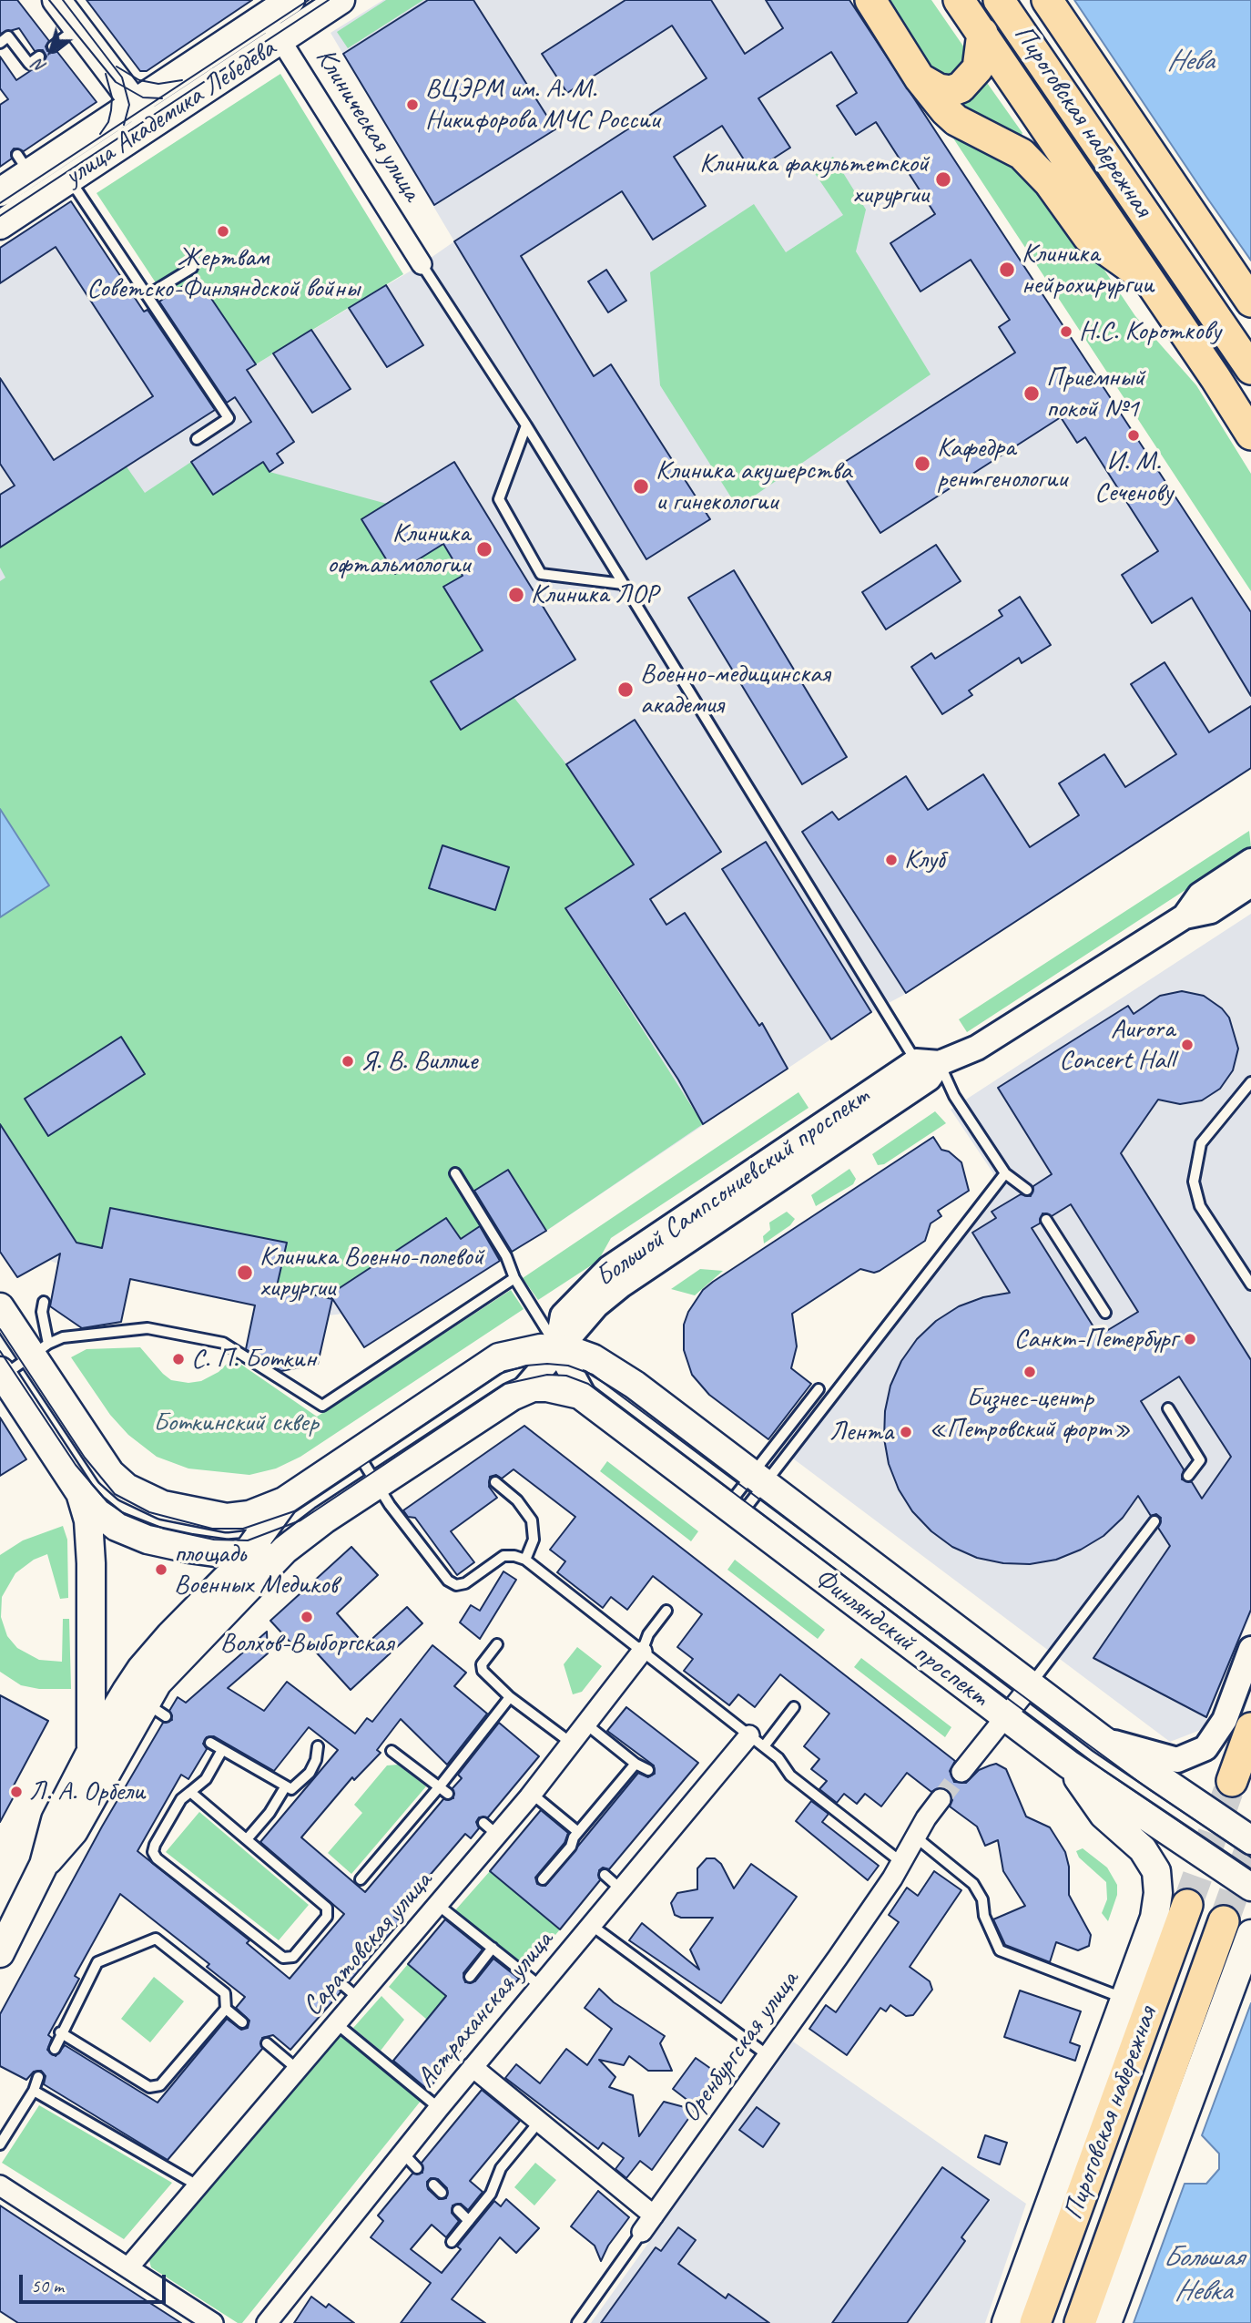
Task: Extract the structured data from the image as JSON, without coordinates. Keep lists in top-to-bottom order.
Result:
{
  "streets": {
    "main road": ["улица Академика Лебедева", "Пироговская набережная", "Финляндский проспект"],
    "street": [
      "Клиническая улица",
      "Большой Сампсониевский проспект",
      "Саратовская улица",
      "Астраханская улица",
      "Оренбургская улица"
    ]
  },
  "crossings": [
    ["улица Академика Лебедева", "Клиническая улица"],
    ["Большой Сампсониевский проспект", "Финляндский проспект"]
  ],
  "water": ["Нева", "Большая Невка"],
  "parks": ["Боткинский сквер"],
  "places": [
    "ВЦЭРМ им. А. М. Никифорова МЧС России",
    "Клиника факультетской хирургии",
    "Жертвам Советско-Финляндской войны",
    "Клиника нейрохирургии",
    "Н.С. Короткову",
    "Приемный покой №1",
    "И. М. Сеченову",
    "Кафедра рентгенологии",
    "Клиника акушерства и гинекологии",
    "Клиника офтальмологии",
    "Клиника ЛОР",
    "Военно-медицинская академия",
    "Клуб",
    "Aurora Concert Hall",
    "Я. В. Виллие",
    "Клиника Военно-полевой хирургии",
    "Санкт-Петербург",
    "С. П. Боткин",
    "Бизнес-центр «Петровский форт»",
    "Лента",
    "площадь Военных Медиков",
    "Волхов-Выборгская",
    "Л. А. Орбели"
  ],
  "scale_bar": "50 m",
  "north": "bottom left"
}
